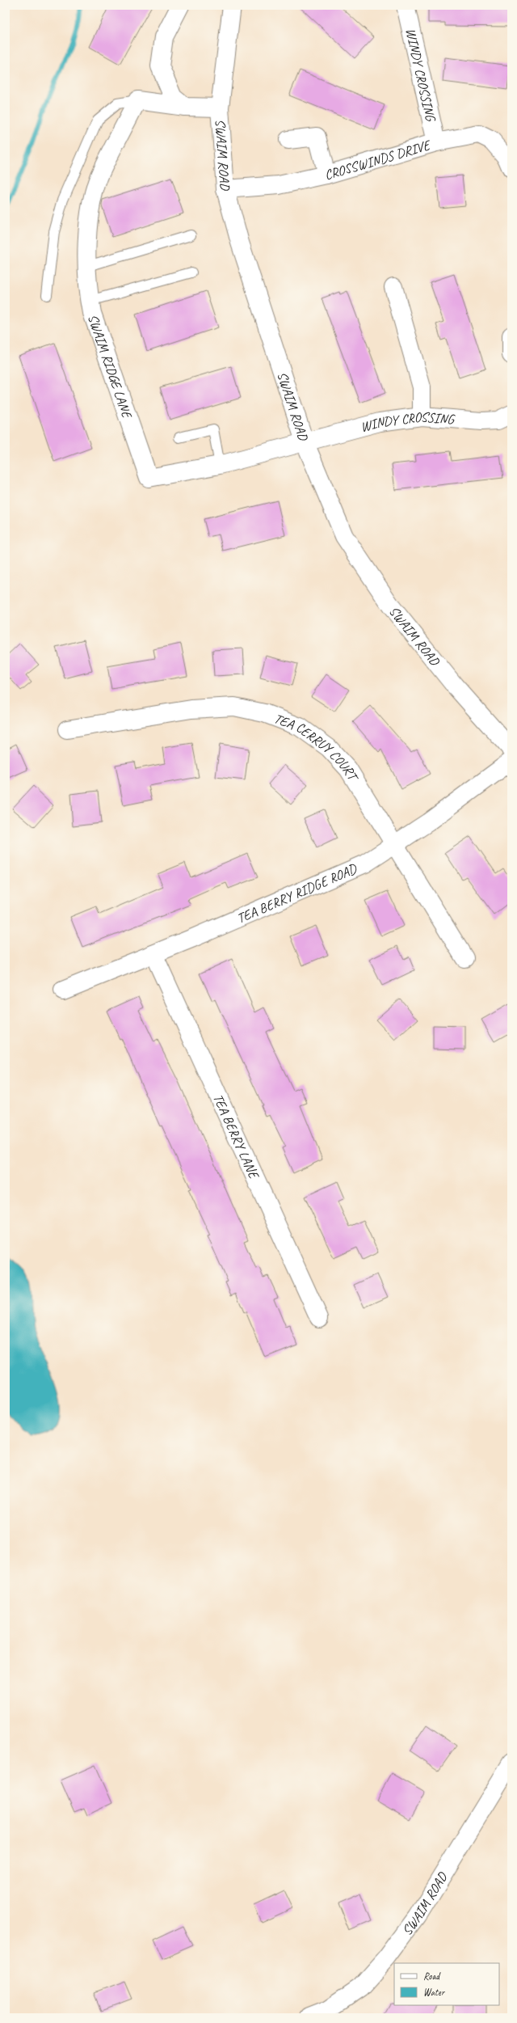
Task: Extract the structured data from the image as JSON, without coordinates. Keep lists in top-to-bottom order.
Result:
{
  "streets": {
    "street": [
      "WINDY CROSSING",
      "SWAIM ROAD",
      "CROSSWINDS DRIVE",
      "SWAIM RIDGE LANE",
      "TEA CERRUY COURT",
      "TEA BERRY RIDGE ROAD",
      "TEA BERRY LANE"
    ]
  },
  "crossings": [
    ["WINDY CROSSING", "SWAIM ROAD"],
    ["WINDY CROSSING", "CROSSWINDS DRIVE"],
    ["WINDY CROSSING", "SWAIM RIDGE LANE"],
    ["SWAIM ROAD", "CROSSWINDS DRIVE"],
    ["SWAIM ROAD", "SWAIM RIDGE LANE"],
    ["TEA CERRUY COURT", "TEA BERRY RIDGE ROAD"],
    ["TEA BERRY RIDGE ROAD", "TEA BERRY LANE"]
  ],
  "legend": ["Road", "Water"]
}
